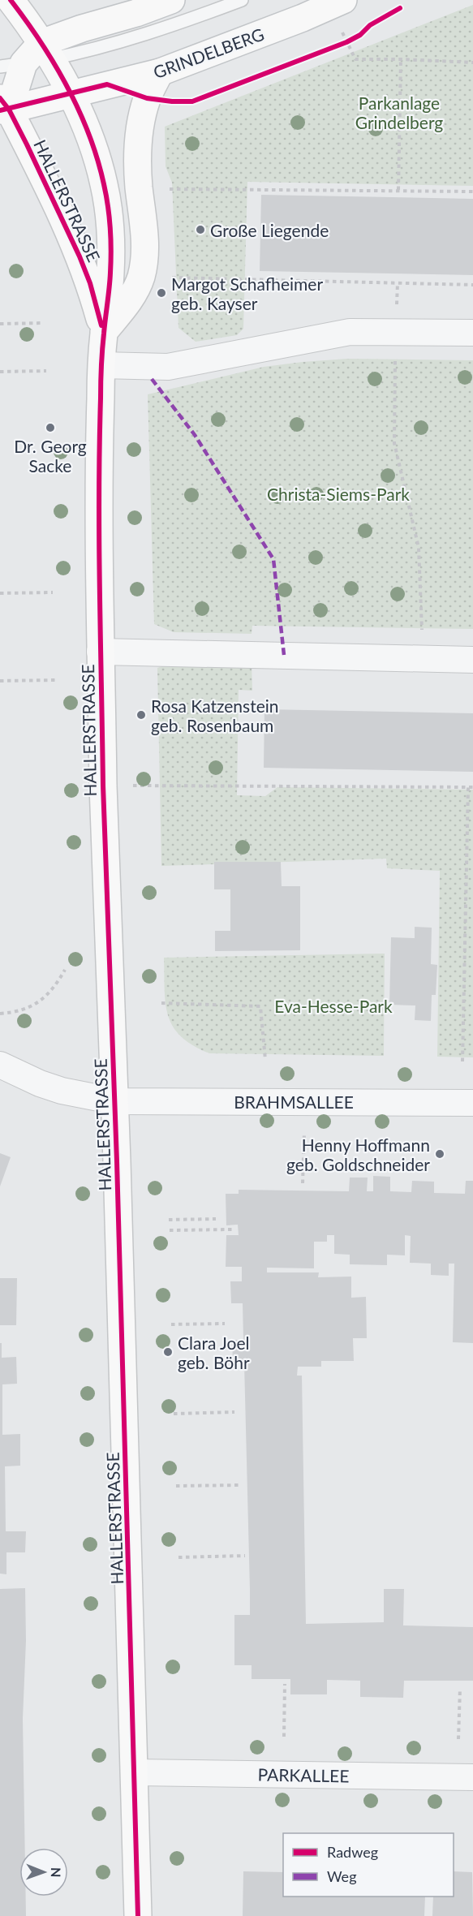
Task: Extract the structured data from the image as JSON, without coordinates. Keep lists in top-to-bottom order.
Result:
{
  "streets": {
    "main road": ["GRINDELBERG", "HALLERSTRASSE"],
    "street": ["BRAHMSALLEE", "PARKALLEE"]
  },
  "crossings": [
    ["GRINDELBERG", "HALLERSTRASSE"],
    ["HALLERSTRASSE", "BRAHMSALLEE"],
    ["HALLERSTRASSE", "PARKALLEE"]
  ],
  "parks": ["Parkanlage Grindelberg", "Christa-Siems-Park", "Eva-Hesse-Park"],
  "places": [
    "Große Liegende",
    "Margot Schafheimer geb. Kayser",
    "Dr. Georg Sacke",
    "Rosa Katzenstein geb. Rosenbaum",
    "Henny Hoffmann geb. Goldschneider",
    "Clara Joel geb. Böhr"
  ],
  "legend": ["Radweg", "Weg"],
  "north": "right"
}
